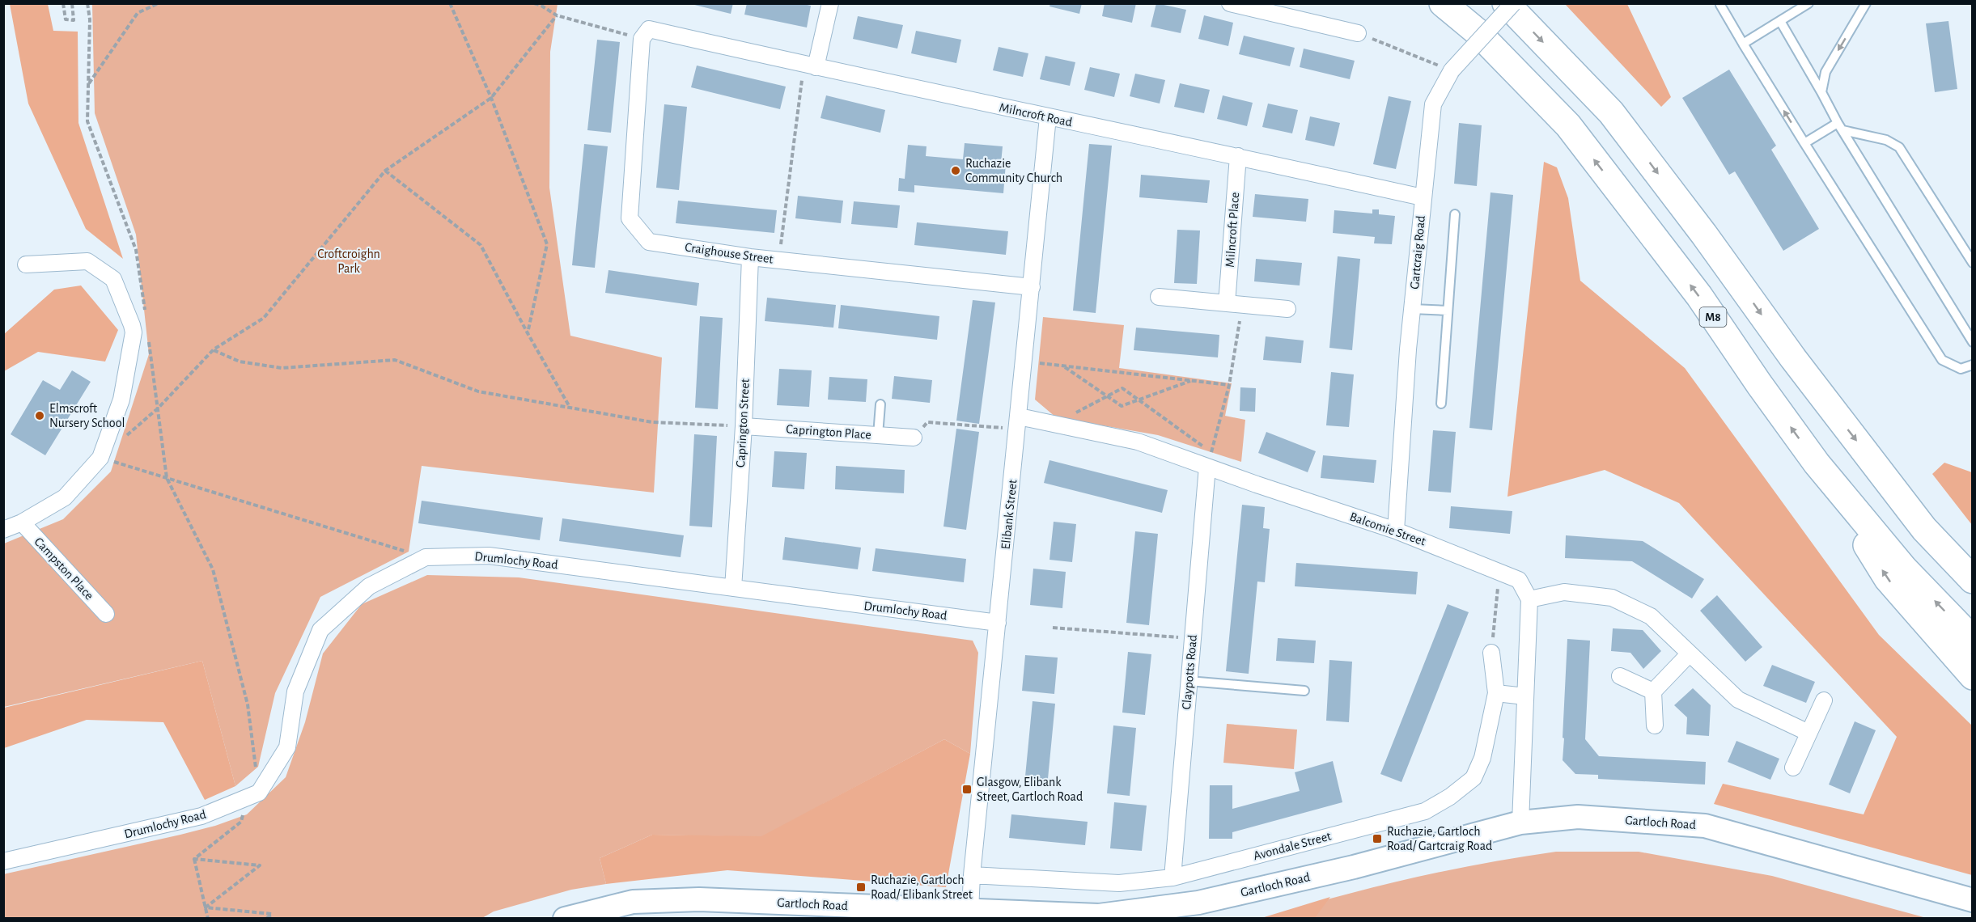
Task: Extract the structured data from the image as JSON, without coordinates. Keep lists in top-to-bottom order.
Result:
{
  "streets": {
    "highway": ["M8"],
    "main road": ["Gartloch Road"],
    "street": [
      "Milncroft Road",
      "Milncroft Place",
      "Gartcraig Road",
      "Craighouse Street",
      "Caprington Street",
      "Caprington Place",
      "Elibank Street",
      "Balcomie Street",
      "Drumlochy Road",
      "Campston Place",
      "Claypotts Road",
      "Avondale Street"
    ]
  },
  "crossings": [
    ["Milncroft Road", "Milncroft Place"],
    ["Milncroft Road", "Gartcraig Road"],
    ["Milncroft Road", "Craighouse Street"],
    ["Milncroft Road", "Elibank Street"],
    ["Gartcraig Road", "Balcomie Street"],
    ["Craighouse Street", "Caprington Street"],
    ["Craighouse Street", "Elibank Street"],
    ["Caprington Street", "Caprington Place"],
    ["Caprington Street", "Drumlochy Road"],
    ["Elibank Street", "Balcomie Street"],
    ["Elibank Street", "Drumlochy Road"],
    ["Elibank Street", "Gartloch Road"],
    ["Elibank Street", "Avondale Street"],
    ["Balcomie Street", "Claypotts Road"],
    ["Claypotts Road", "Avondale Street"]
  ],
  "parks": ["Croftcroighn Park"],
  "places": {
    "other": ["Ruchazie Community Church", "Elmscroft Nursery School"],
    "transit": ["Glasgow, Elibank Street, Gartloch Road", "Ruchazie, Gartloch Road/ Gartcraig Road", "Ruchazie, Gartloch Road/ Elibank Street"]
  }
}
